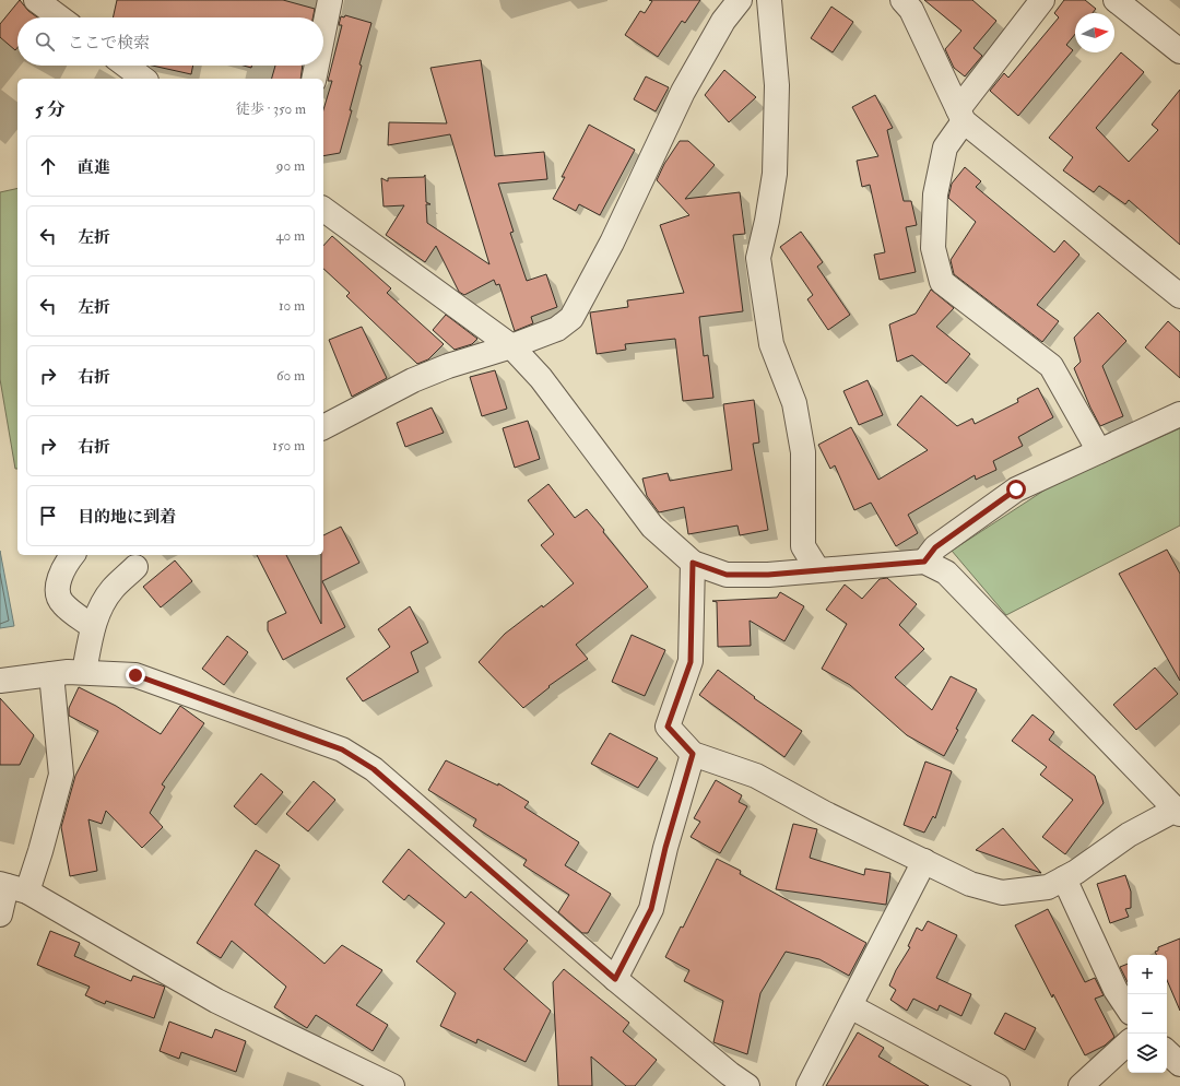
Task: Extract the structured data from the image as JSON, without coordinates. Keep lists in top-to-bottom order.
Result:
{
  "north": "right",
  "page": {
    "search": "ここで検索",
    "heading": ["5 分", "徒歩 · 350 m"],
    "list": [
      ["直進", "90 m"],
      ["左折", "40 m"],
      ["左折", "10 m"],
      ["右折", "60 m"],
      ["右折", "150 m"],
      "目的地に到着"
    ],
    "map_buttons": ["+", "−"]
  }
}
